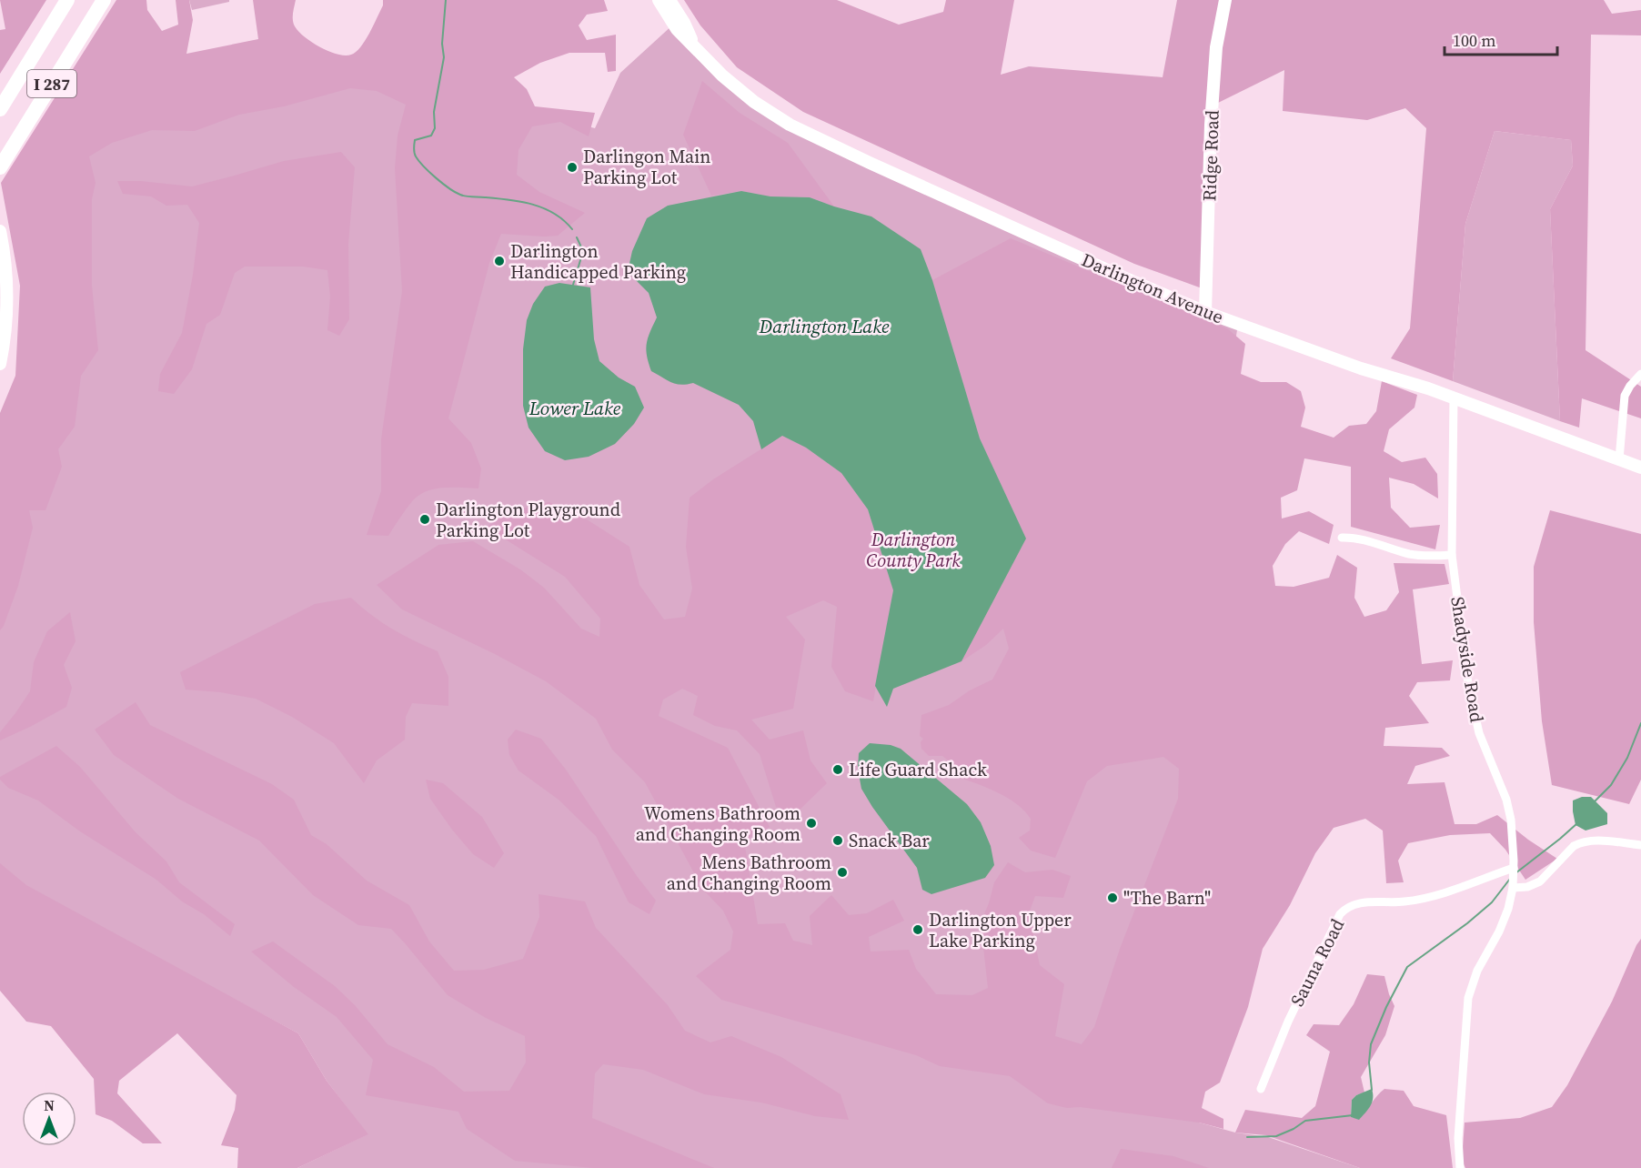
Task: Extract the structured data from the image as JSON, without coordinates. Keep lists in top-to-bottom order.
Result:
{
  "streets": {
    "highway": ["I 287"],
    "main road": ["Ridge Road", "Darlington Avenue"],
    "street": ["Shadyside Road", "Sauna Road"]
  },
  "crossings": [
    ["Ridge Road", "Darlington Avenue"],
    ["Darlington Avenue", "Shadyside Road"],
    ["Shadyside Road", "Sauna Road"]
  ],
  "water": ["Darlington Lake", "Lower Lake"],
  "parks": ["Darlington County Park"],
  "places": [
    "Darlingon Main Parking Lot",
    "Darlington Handicapped Parking",
    "Darlington Playground Parking Lot",
    "Life Guard Shack",
    "Womens Bathroom and Changing Room",
    "Snack Bar",
    "Mens Bathroom and Changing Room",
    "\"The Barn\"",
    "Darlington Upper Lake Parking"
  ],
  "scale_bar": "100 m",
  "north": "top"
}
